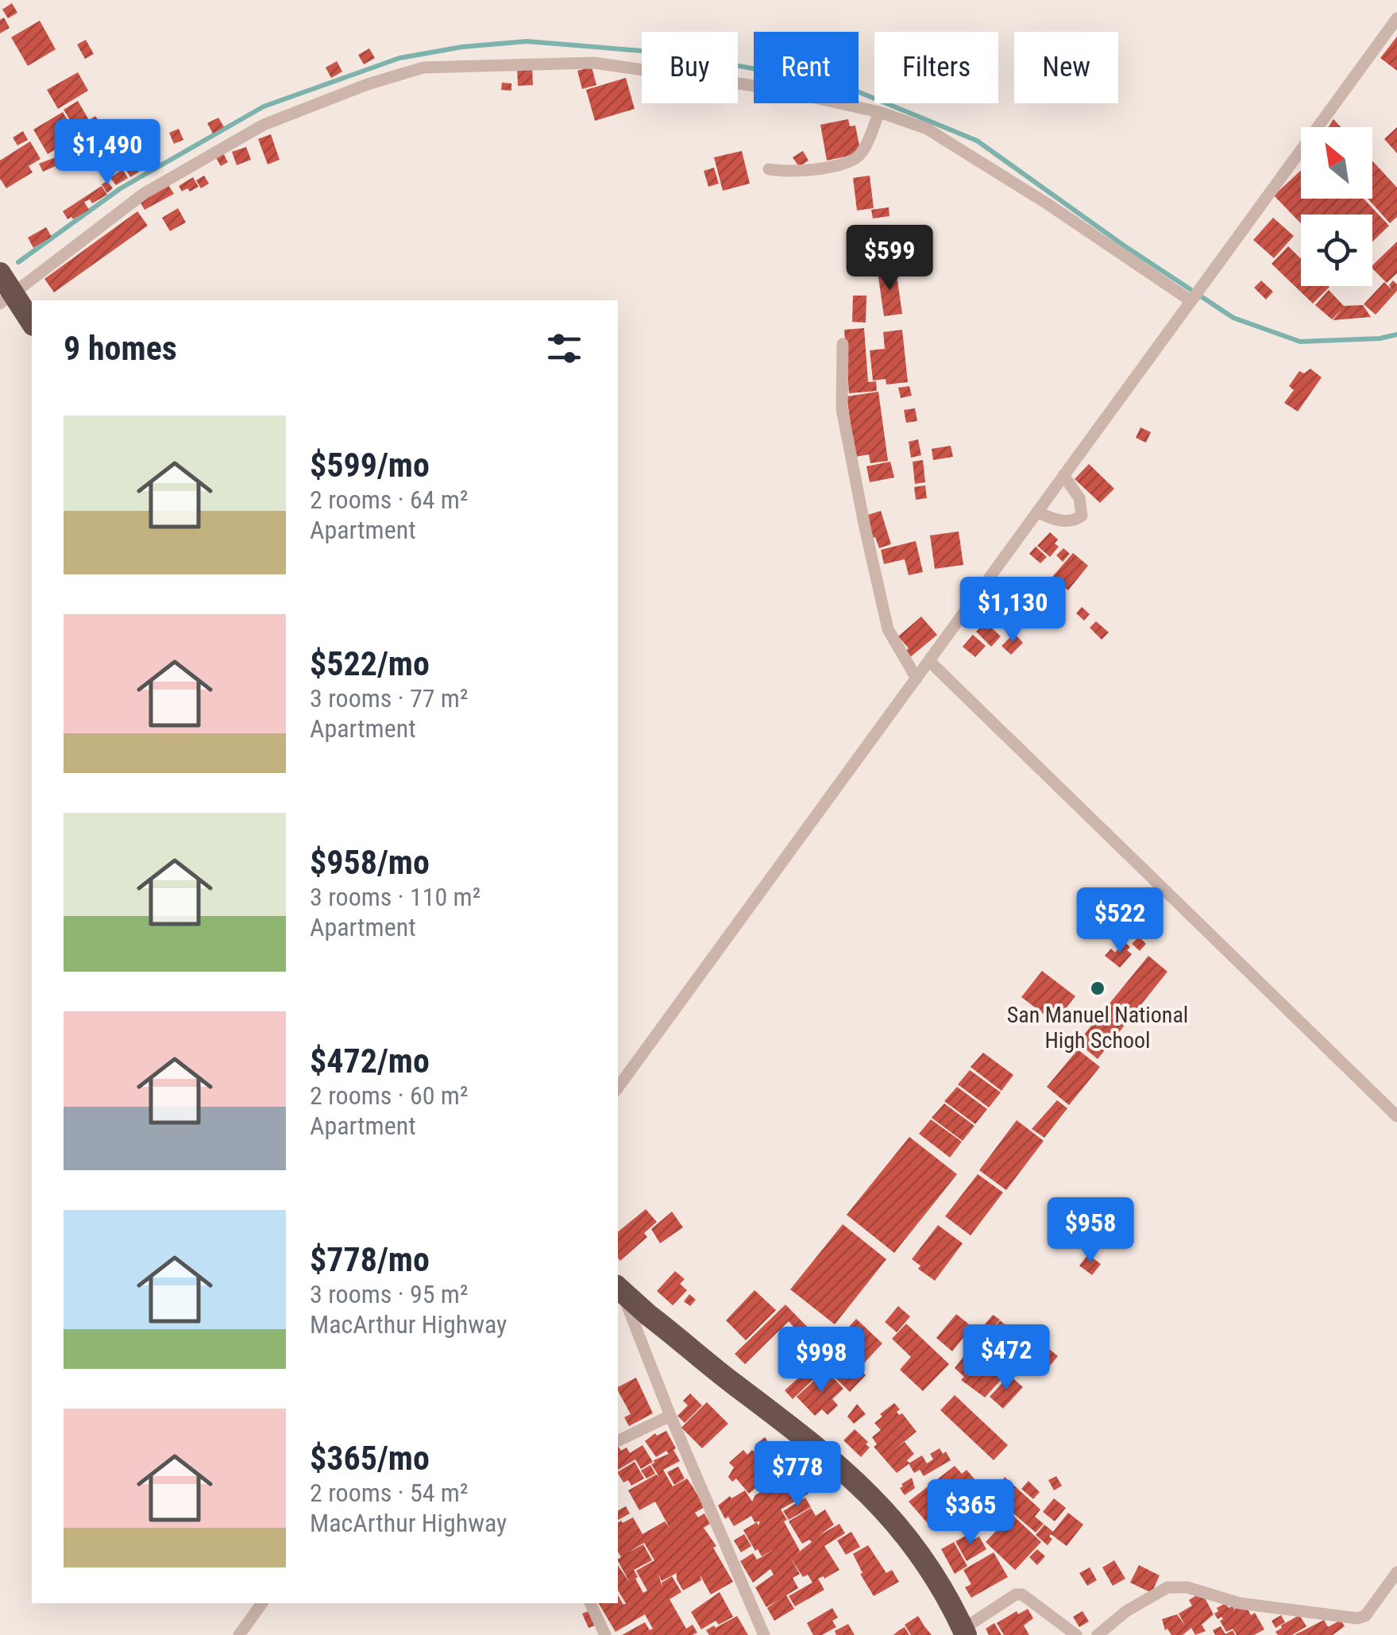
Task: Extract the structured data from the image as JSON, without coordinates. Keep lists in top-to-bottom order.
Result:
{
  "places": ["San Manuel National High School"],
  "north": "top left",
  "page": {
    "chip": [
      "Buy",
      "Rent",
      "Filters",
      "New"
    ],
    "price": [
      "$1,490",
      "$599",
      "$1,130",
      "$522",
      "$958",
      "$472",
      "$998",
      "$778",
      "$365"
    ],
    "heading": "9 homes",
    "list": [
      {
        "name": "$599/mo",
        "note": "2 rooms · 64 m² · Apartment"
      },
      {
        "name": "$522/mo",
        "note": "3 rooms · 77 m² · Apartment"
      },
      {
        "name": "$958/mo",
        "note": "3 rooms · 110 m² · Apartment"
      },
      {
        "name": "$472/mo",
        "note": "2 rooms · 60 m² · Apartment"
      },
      {
        "name": "$778/mo",
        "note": "3 rooms · 95 m² · MacArthur Highway"
      },
      {
        "name": "$365/mo",
        "note": "2 rooms · 54 m² · MacArthur Highway"
      }
    ]
  }
}
